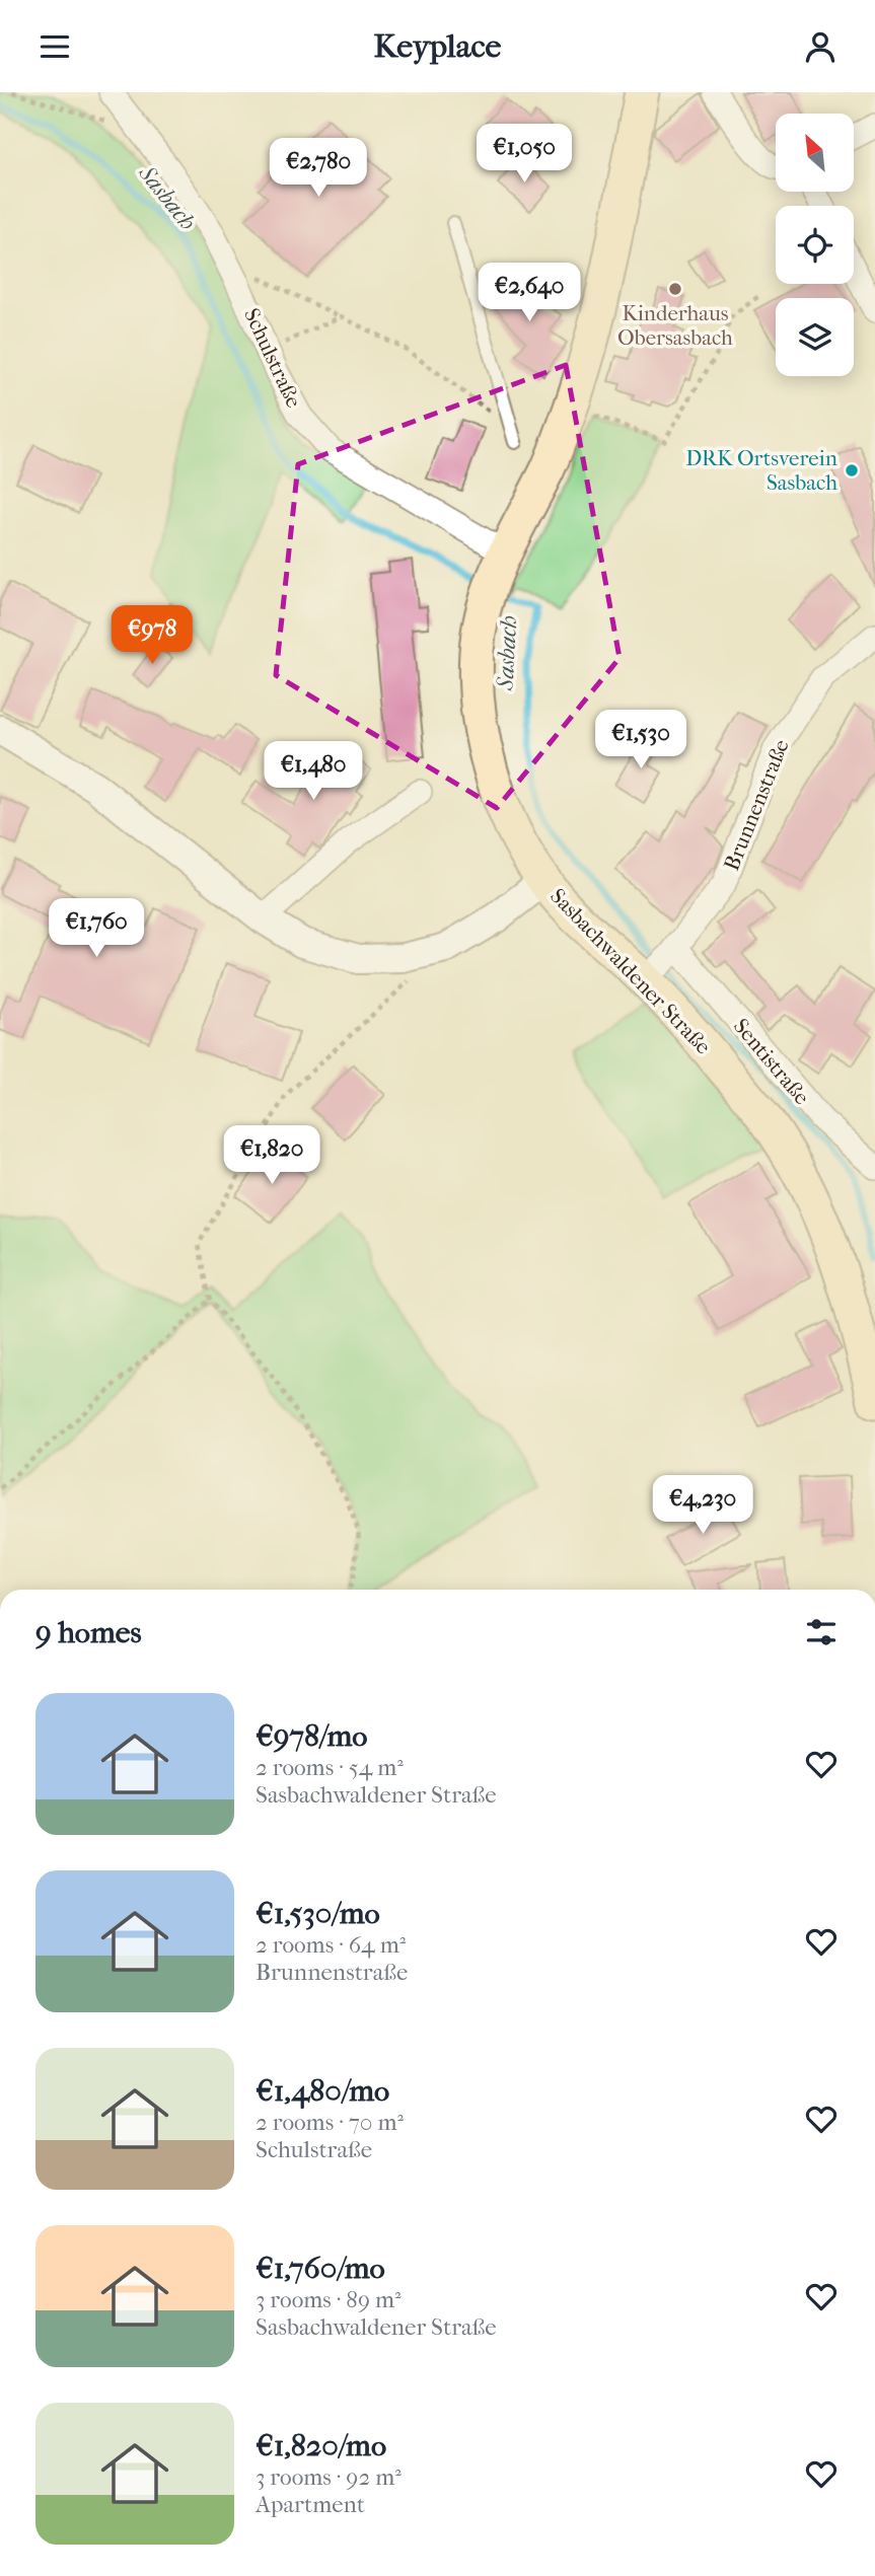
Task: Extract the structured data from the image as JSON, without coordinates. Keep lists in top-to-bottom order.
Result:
{
  "streets": {
    "main road": ["Sasbachwaldener Straße"],
    "street": ["Schulstraße", "Brunnenstraße", "Sentistraße"]
  },
  "crossings": [
    ["Brunnenstraße", "Sasbachwaldener Straße"],
    ["Brunnenstraße", "Sentistraße"]
  ],
  "water": ["Sasbach"],
  "places": ["Kinderhaus Obersasbach", "DRK Ortsverein Sasbach"],
  "north": "top left",
  "page": {
    "header": "Keyplace",
    "price": [
      "€1,050",
      "€2,780",
      "€2,640",
      "€978",
      "€1,530",
      "€1,480",
      "€1,760",
      "€1,820",
      "€4,230"
    ],
    "heading": "9 homes",
    "list": [
      {
        "name": "€978/mo",
        "note": "2 rooms · 54 m² · Sasbachwaldener Straße"
      },
      {
        "name": "€1,530/mo",
        "note": "2 rooms · 64 m² · Brunnenstraße"
      },
      {
        "name": "€1,480/mo",
        "note": "2 rooms · 70 m² · Schulstraße"
      },
      {
        "name": "€1,760/mo",
        "note": "3 rooms · 89 m² · Sasbachwaldener Straße"
      },
      {
        "name": "€1,820/mo",
        "note": "3 rooms · 92 m² · Apartment"
      }
    ]
  }
}
